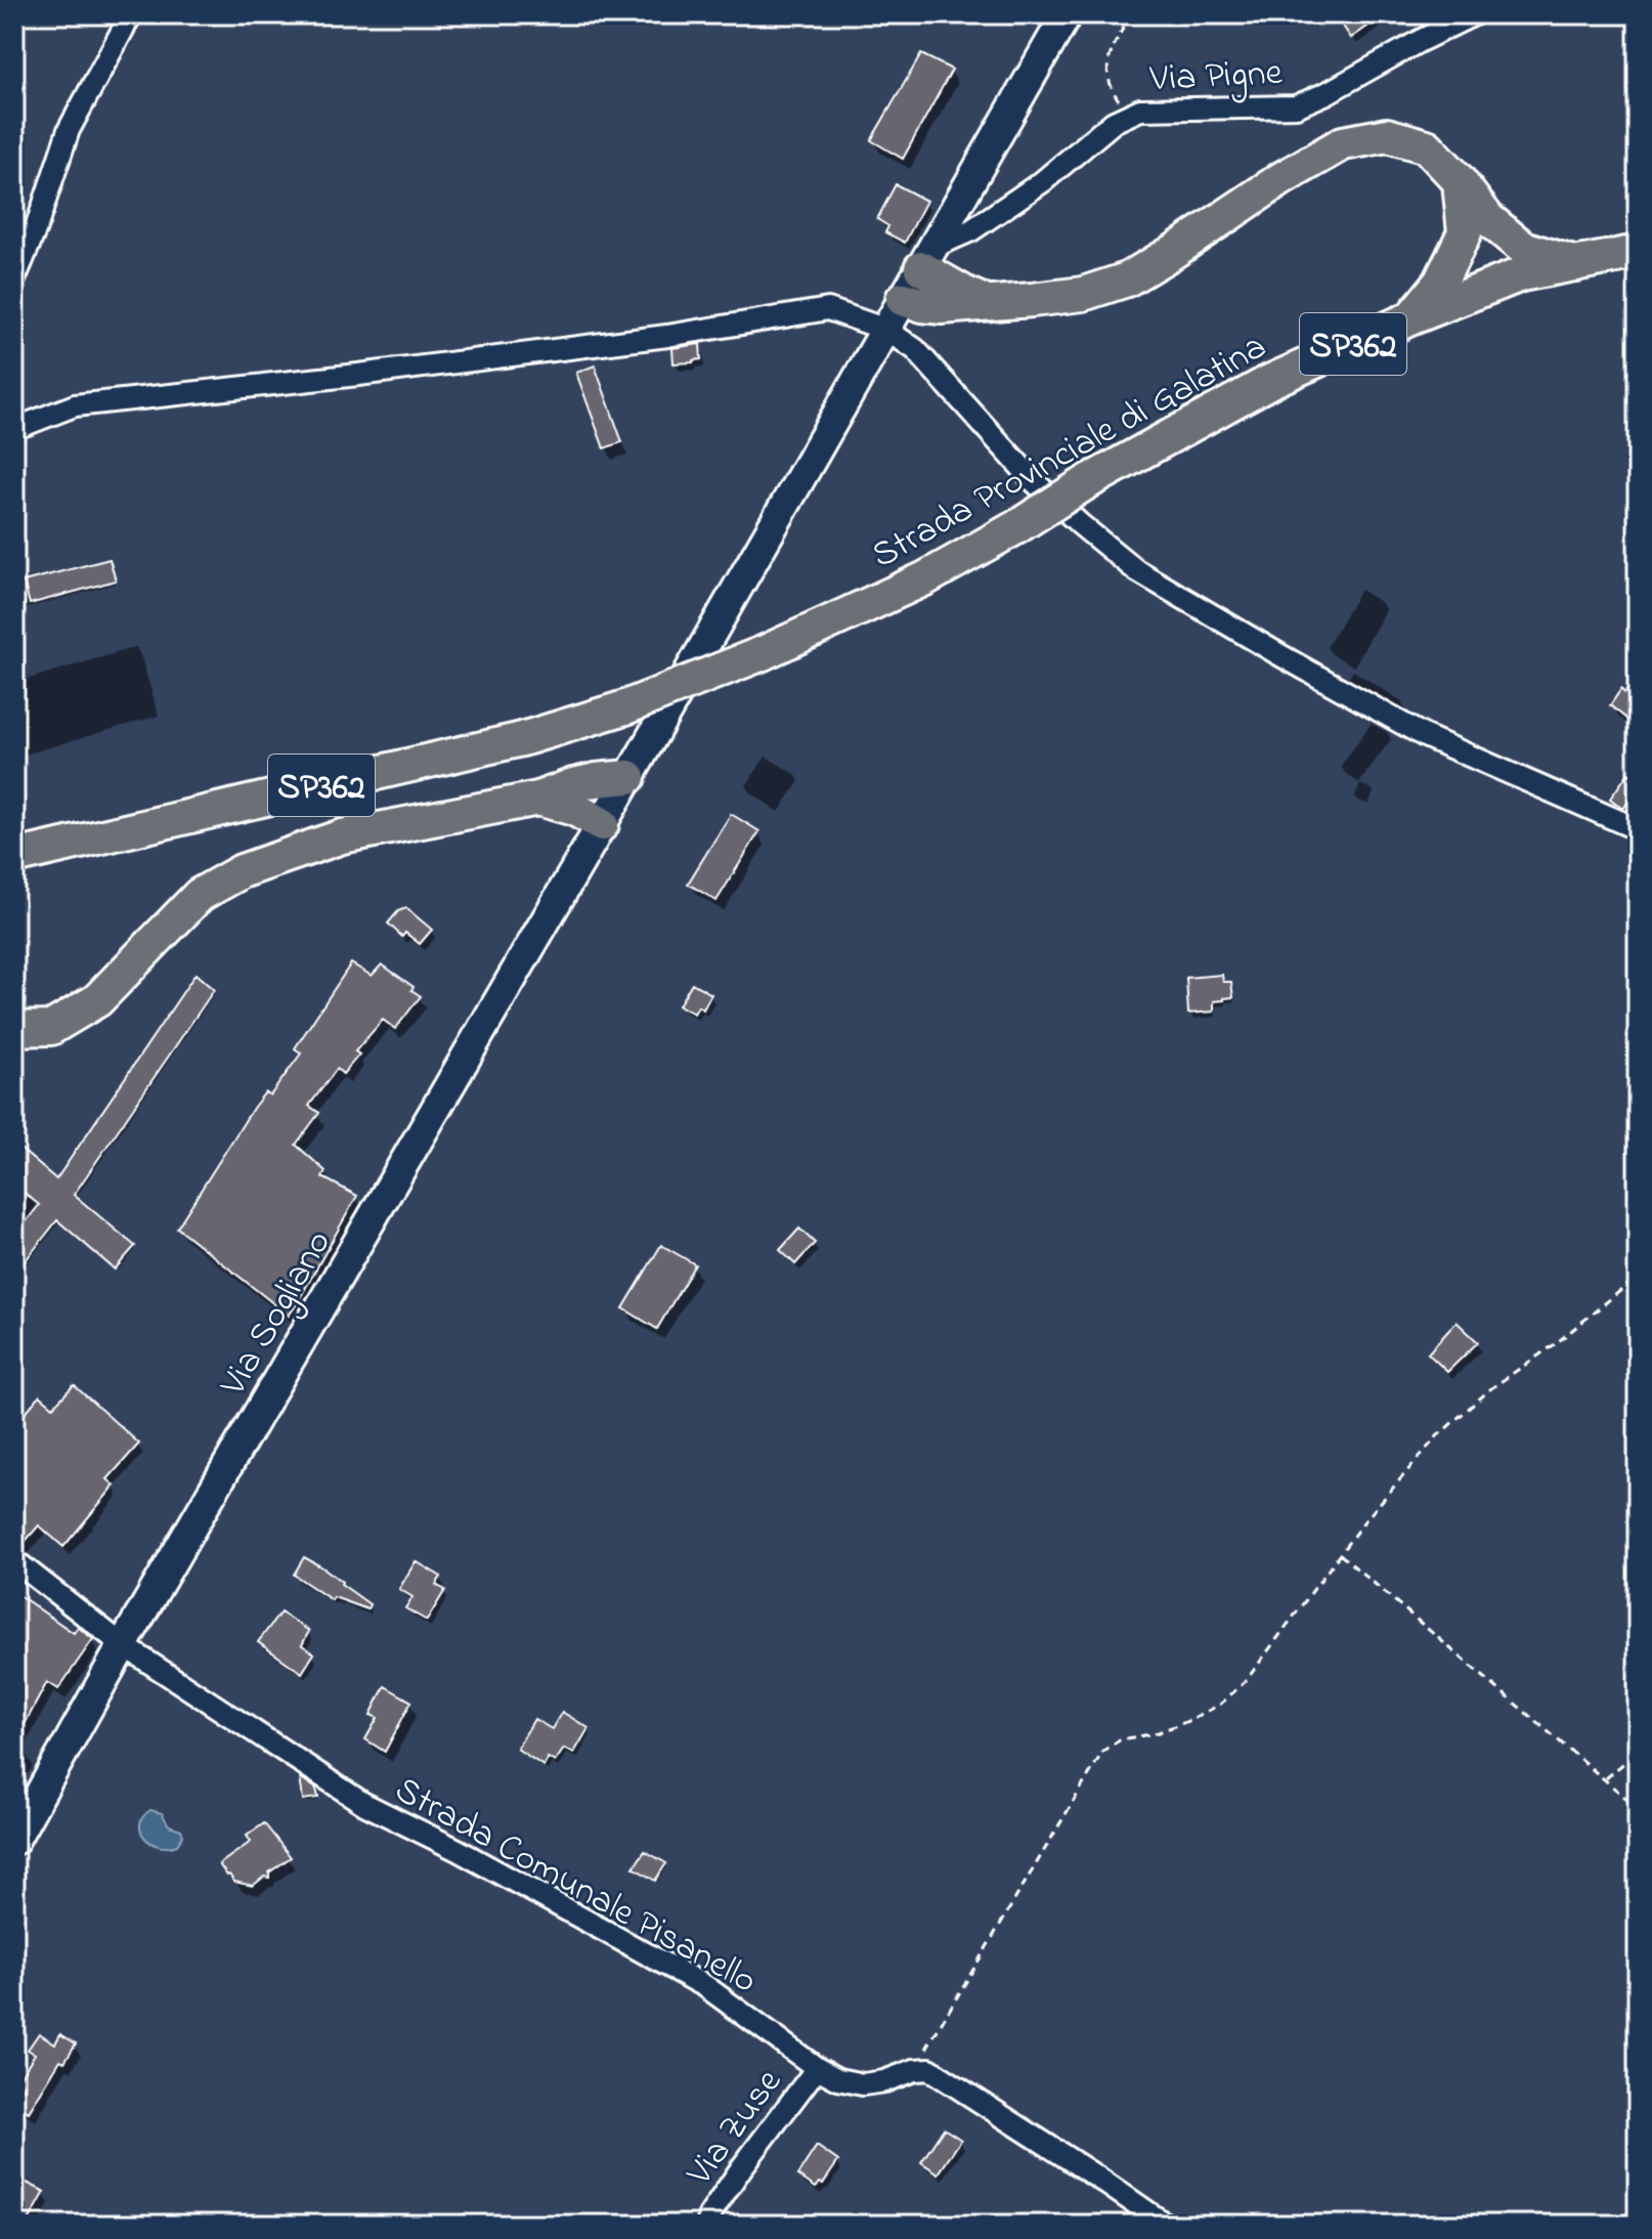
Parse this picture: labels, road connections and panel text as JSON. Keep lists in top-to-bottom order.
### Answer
{
  "streets": {
    "main road": ["SP362", "Strada Provinciale di Galatina", "Via Sogliano"],
    "street": ["Via Pigne", "Strada Comunale Pisanello", "Via Zuse"]
  },
  "crossings": [
    ["Via Sogliano", "Strada Comunale Pisanello"],
    ["Strada Comunale Pisanello", "Via Zuse"]
  ]
}
